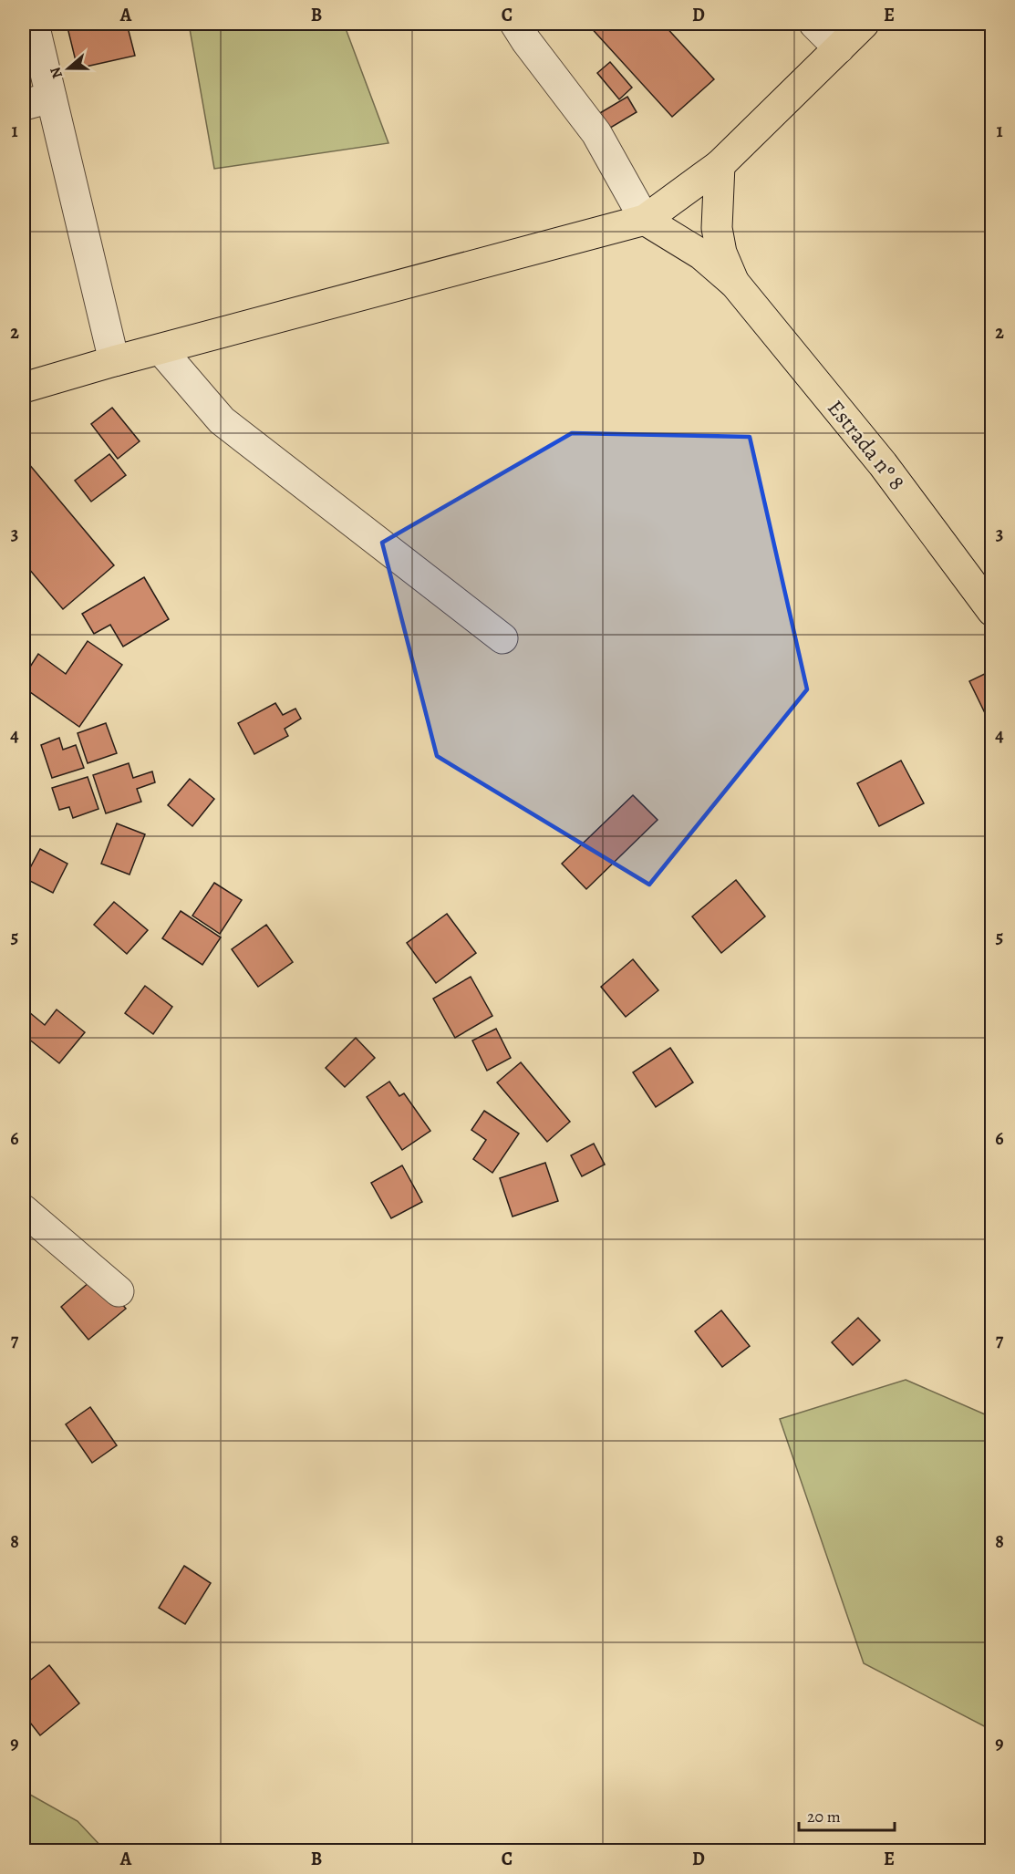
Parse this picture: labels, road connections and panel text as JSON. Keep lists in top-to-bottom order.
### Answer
{
  "streets": {
    "main road": ["Estrada nº 8"]
  },
  "scale_bar": "20 m",
  "north": "left",
  "grid": {
    "columns": [
      "A",
      "B",
      "C",
      "D",
      "E"
    ],
    "rows": [
      "1",
      "2",
      "3",
      "4",
      "5",
      "6",
      "7",
      "8",
      "9"
    ]
  }
}
